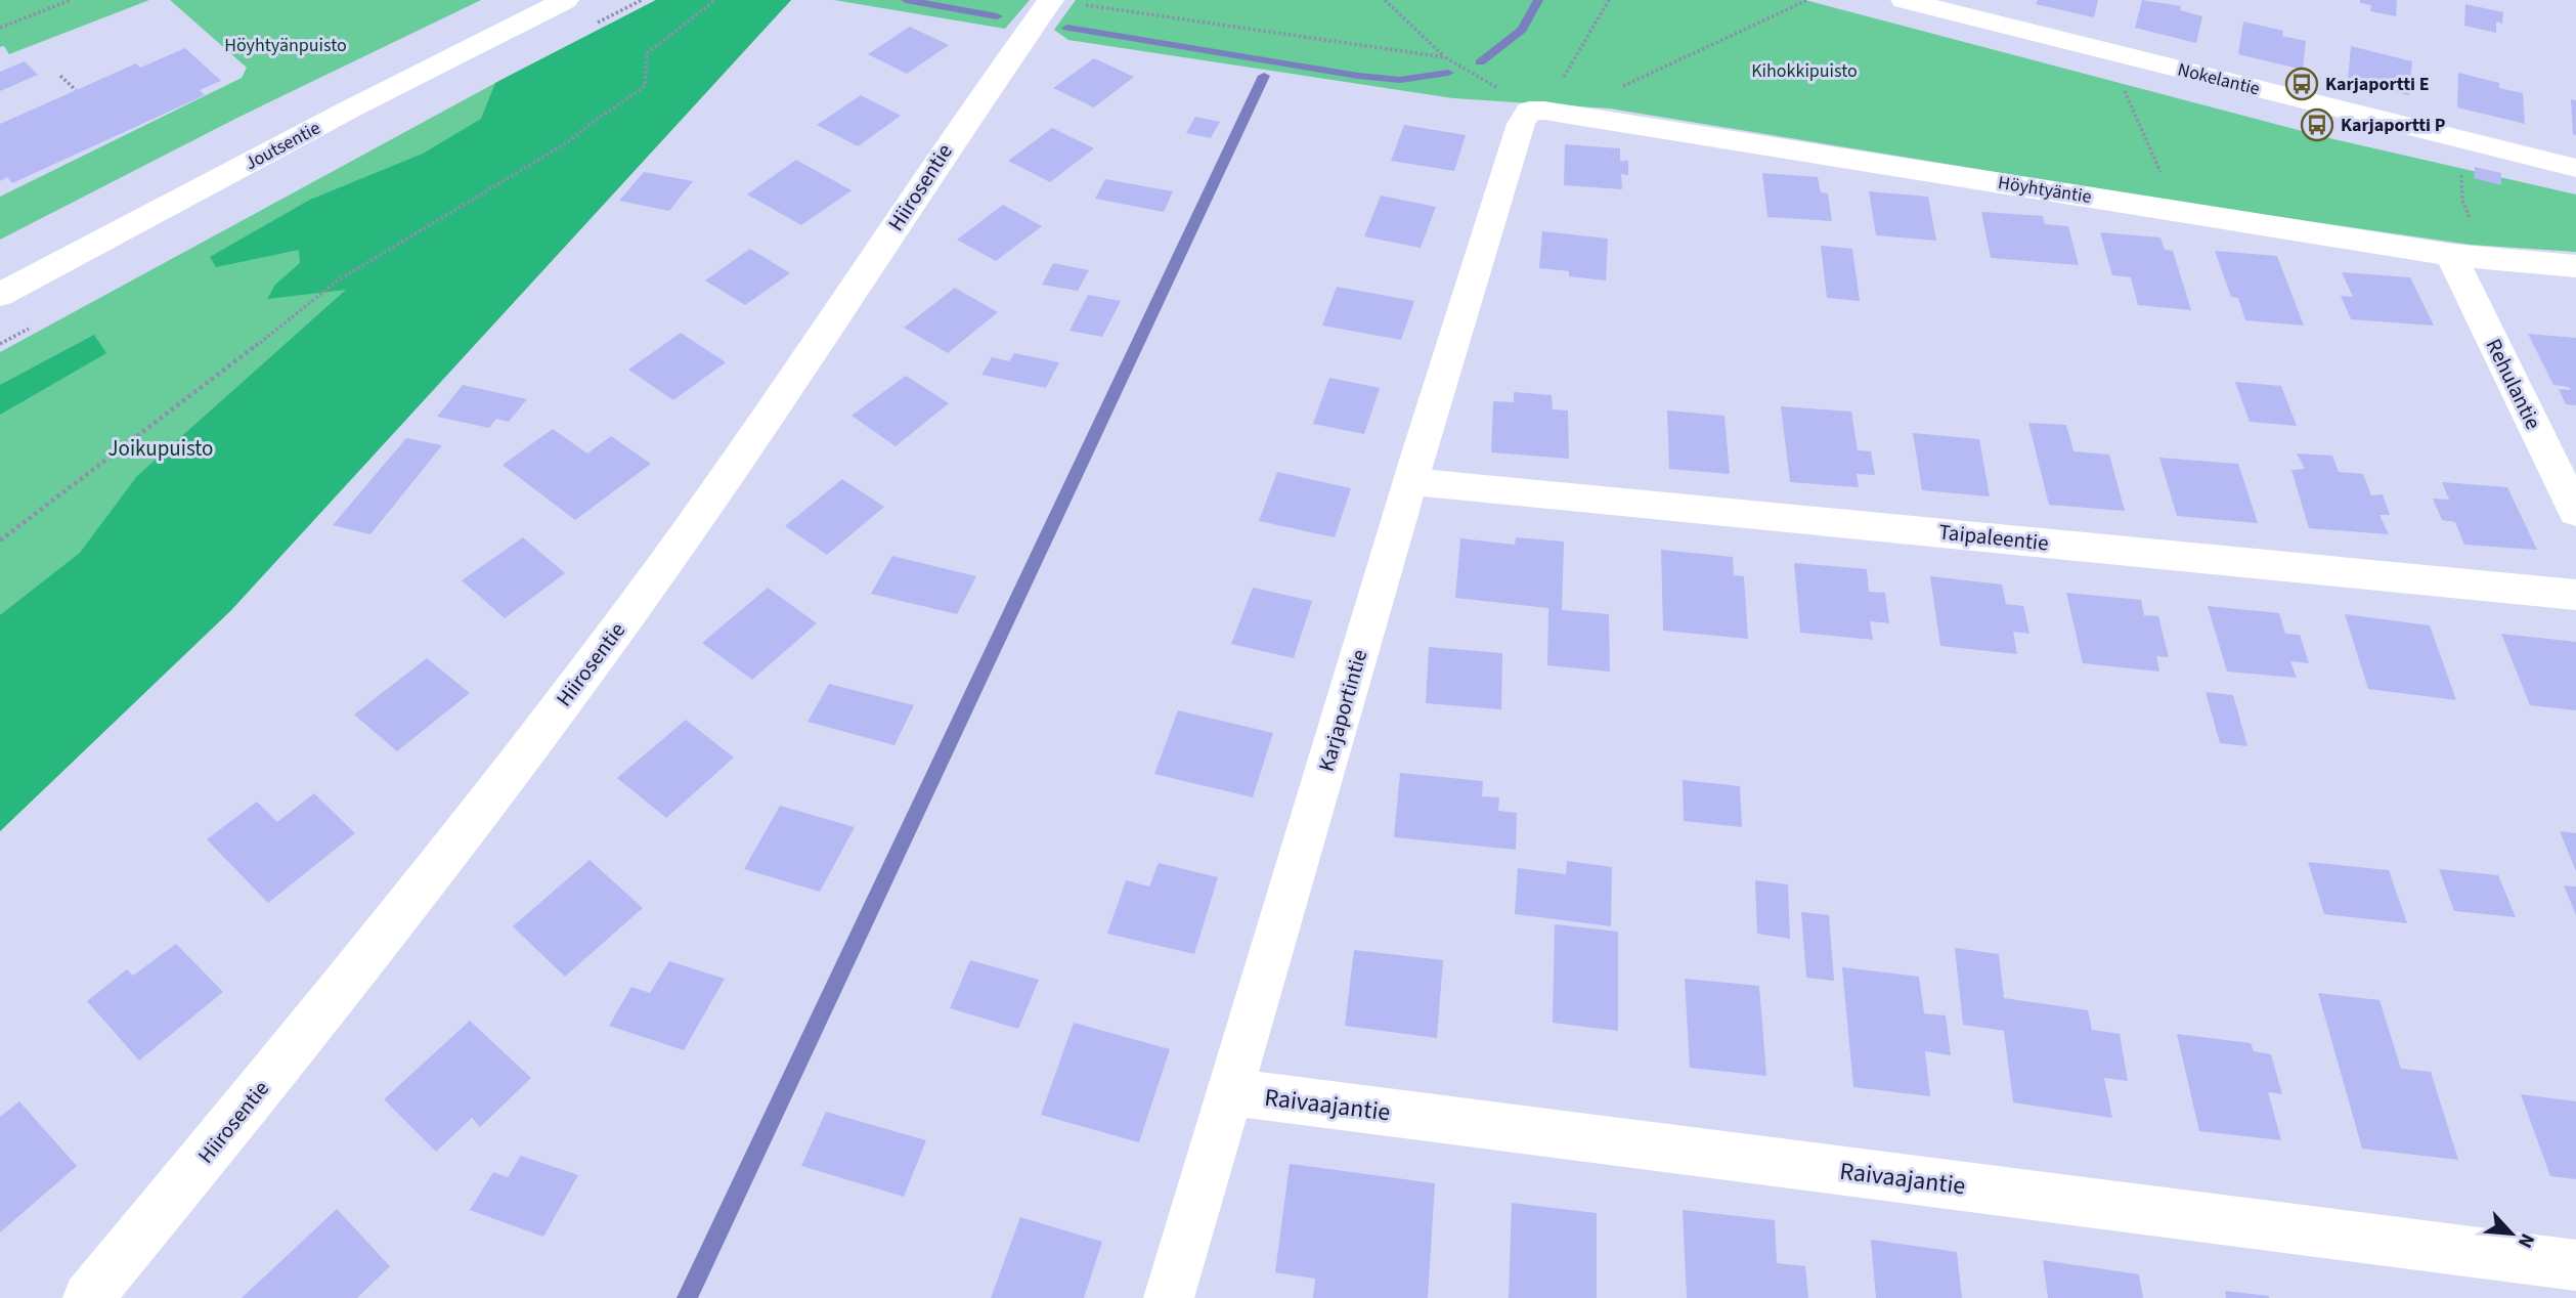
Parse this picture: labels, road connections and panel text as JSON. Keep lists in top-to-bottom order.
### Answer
{
  "streets": {
    "street": [
      "Nokelantie",
      "Joutsentie",
      "Hiirosentie",
      "Höyhtyäntie",
      "Rehulantie",
      "Taipaleentie",
      "Karjaportintie",
      "Raivaajantie"
    ]
  },
  "crossings": [
    ["Höyhtyäntie", "Rehulantie"],
    ["Höyhtyäntie", "Karjaportintie"],
    ["Taipaleentie", "Karjaportintie"],
    ["Karjaportintie", "Raivaajantie"]
  ],
  "parks": ["Höyhtyänpuisto", "Kihokkipuisto", "Joikupuisto"],
  "places": {
    "bus stop": ["Karjaportti E", "Karjaportti P"]
  },
  "north": "bottom right"
}
